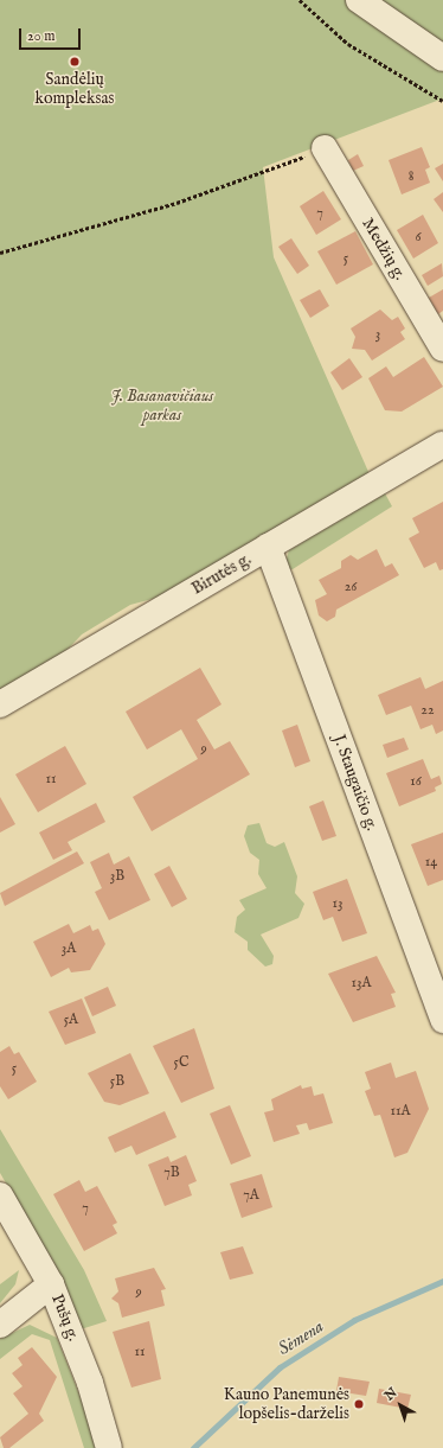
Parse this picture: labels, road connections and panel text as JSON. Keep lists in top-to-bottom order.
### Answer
{
  "streets": {
    "street": [
      "Medžių g.",
      "Birutės g.",
      "J. Staugaičio g.",
      "Pušų g."
    ]
  },
  "crossings": [
    ["Birutės g.", "J. Staugaičio g."]
  ],
  "water": ["Sėmena"],
  "parks": ["J. Basanavičiaus parkas"],
  "places": ["Sandėlių kompleksas", "Kauno Panemunės lopšelis-darželis"],
  "house_numbers": [
    "8",
    "7",
    "6",
    "5",
    "3",
    "26",
    "22",
    "9",
    "11",
    "16",
    "14",
    "3B",
    "13",
    "3A",
    "13A",
    "5A",
    "5C",
    "5",
    "5B",
    "11A",
    "7B",
    "7A",
    "7",
    "9",
    "11"
  ],
  "scale_bar": "20 m",
  "north": "top left"
}
